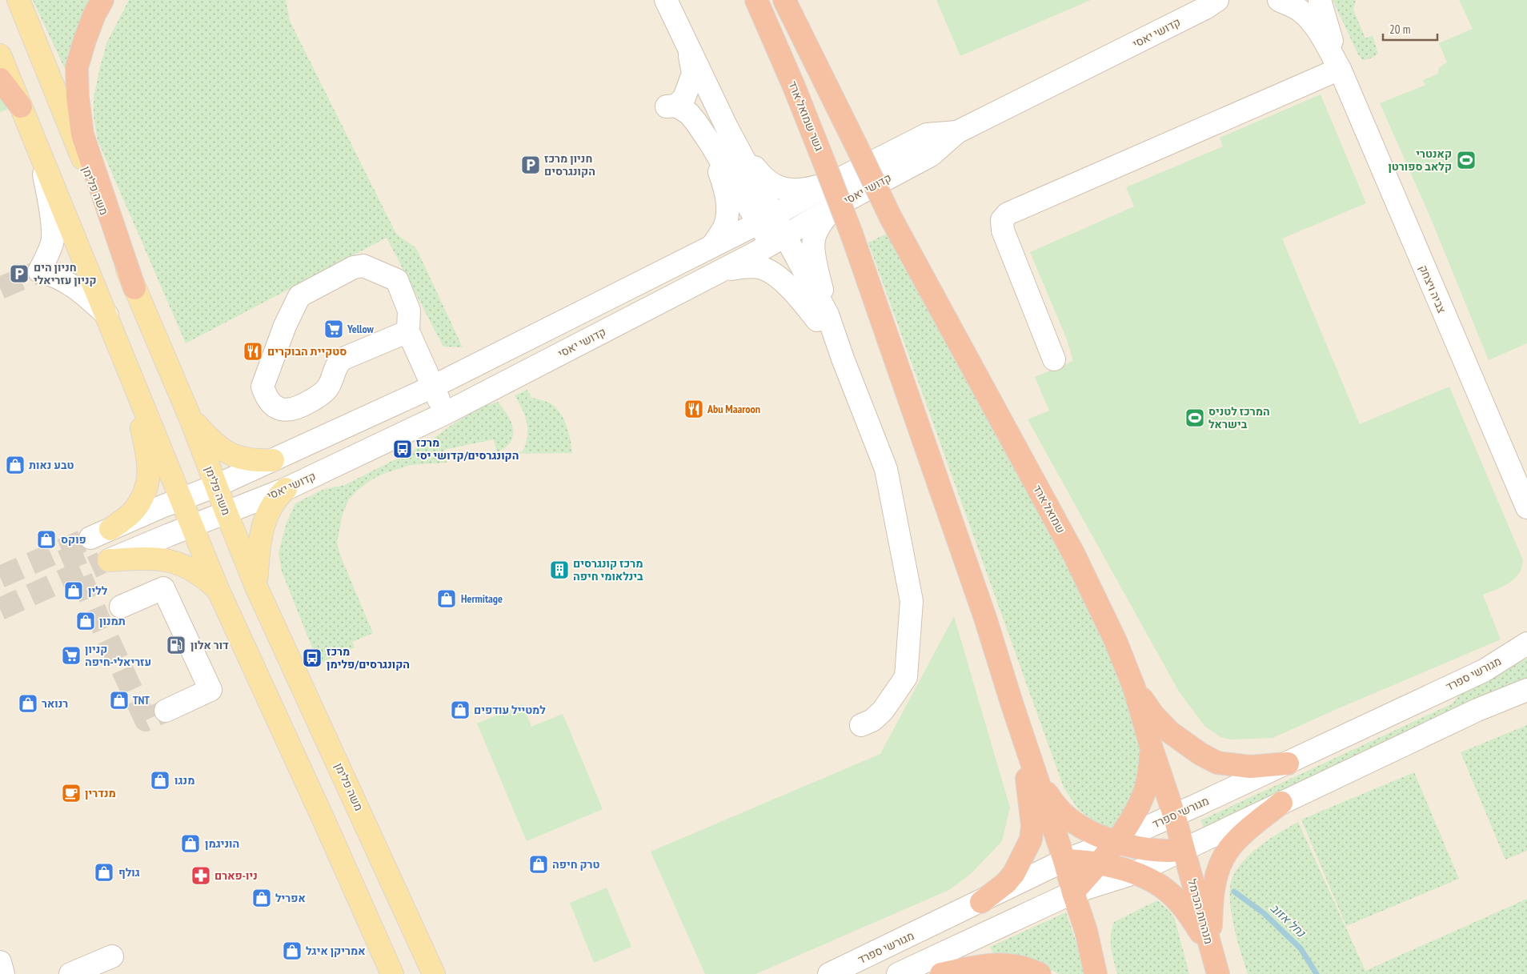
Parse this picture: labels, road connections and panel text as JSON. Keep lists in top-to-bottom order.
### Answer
{
  "streets": {
    "highway": ["גשר שמואל ארד", "שמואל ארד", "מנהרות הכרמל"],
    "main road": ["משה פלימן"],
    "street": ["קדושי יאסי", "צביה ויצחק", "מגורשי ספרד"]
  },
  "crossings": [
    ["קדושי יאסי", "משה פלימן"],
    ["שמואל ארד", "מגורשי ספרד"],
    ["שמואל ארד", "מנהרות הכרמל"],
    ["מגורשי ספרד", "מנהרות הכרמל"]
  ],
  "water": ["נחל אזוב"],
  "places": {
    "sports": ["קאנטרי קלאב ספורטן", "המרכז לטניס בישראל"],
    "parking": ["חניון מרכז הקונגרסים", "חניון הים קניון עזריאלי"],
    "supermarket": ["Yellow", "קניון עזריאלי-חיפה"],
    "restaurant": ["סטקיית הבוקרים", "Abu Maaroon"],
    "bus stop": ["מרכז הקונגרסים/קדושי יסי", "מרכז הקונגרסים/פלימן"],
    "shop": [
      "טבע נאות",
      "פוקס",
      "ללין",
      "Hermitage",
      "תמנון",
      "TNT",
      "רנואר",
      "למטייל עודפים",
      "מנגו",
      "הוניגמן",
      "טרק חיפה",
      "גולף",
      "אפריל",
      "אמריקן איגל"
    ],
    "building": ["מרכז קונגרסים בינלאומי חיפה"],
    "fuel station": ["דור אלון"],
    "cafe": ["מנדרין"],
    "pharmacy": ["ניו-פארם"]
  },
  "scale_bar": "20 m"
}
